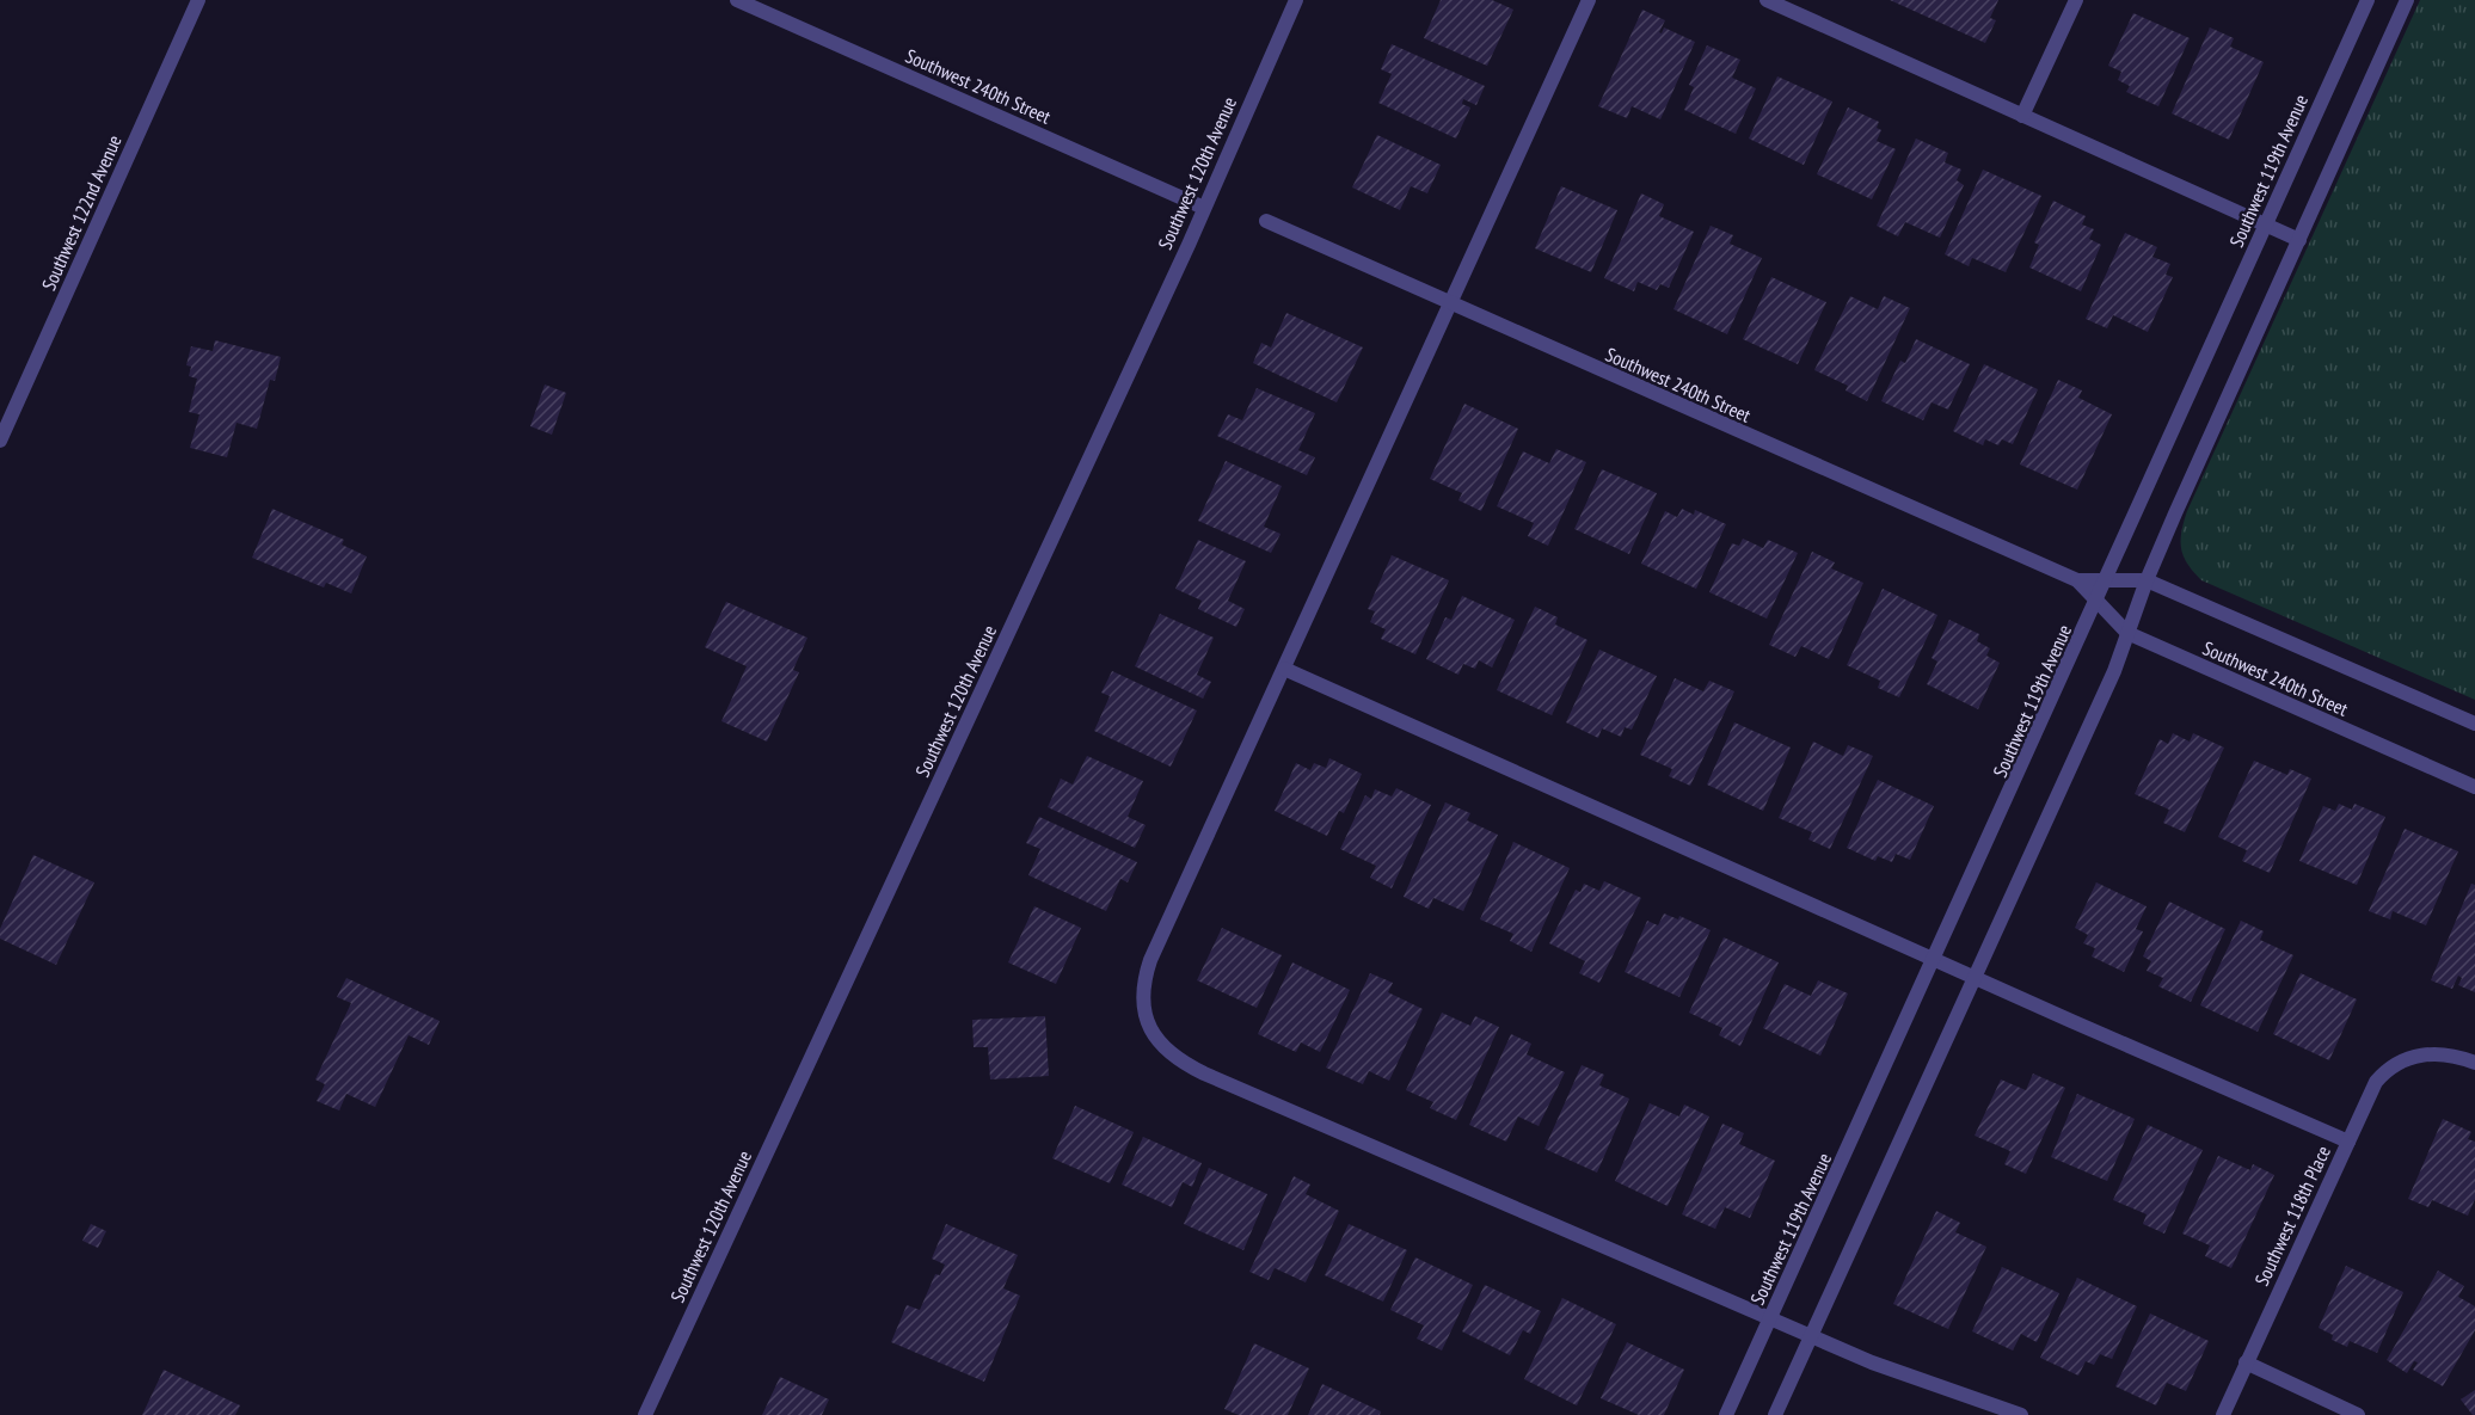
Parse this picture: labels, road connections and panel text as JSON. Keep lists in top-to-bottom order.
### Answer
{
  "streets": {
    "street": [
      "Southwest 240th Street",
      "Southwest 119th Avenue",
      "Southwest 120th Avenue",
      "Southwest 122nd Avenue",
      "Southwest 118th Place"
    ]
  },
  "crossings": [
    ["Southwest 240th Street", "Southwest 119th Avenue"],
    ["Southwest 240th Street", "Southwest 120th Avenue"]
  ]
}
